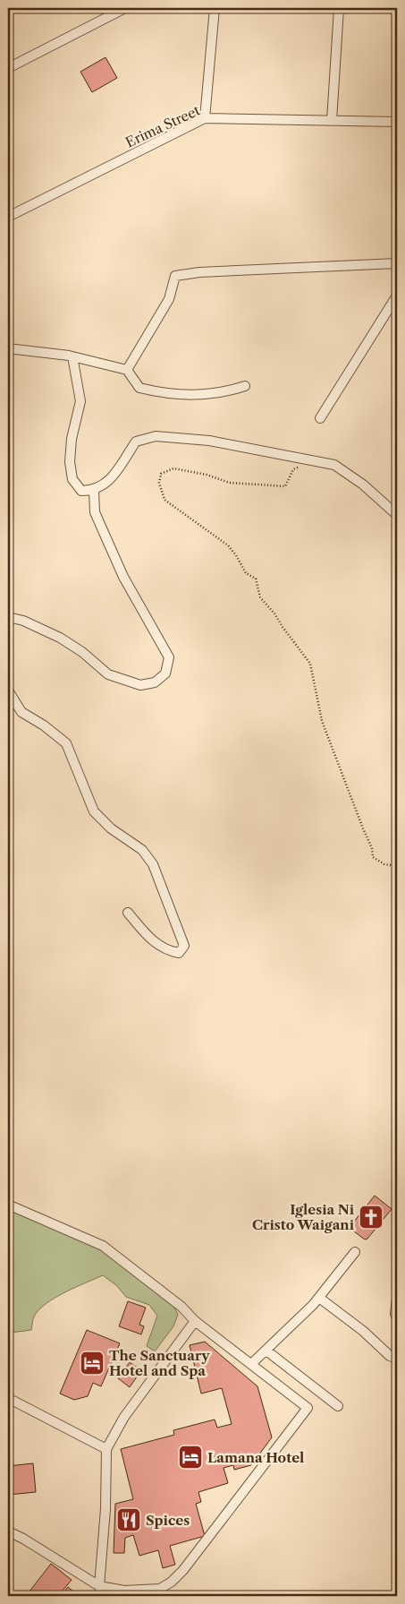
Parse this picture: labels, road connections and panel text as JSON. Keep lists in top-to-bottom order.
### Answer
{
  "streets": {
    "street": ["Erima Street"]
  },
  "places": {
    "church": ["Iglesia Ni Cristo Waigani"],
    "hotel": ["The Sanctuary Hotel and Spa", "Lamana Hotel"],
    "restaurant": ["Spices"]
  }
}
